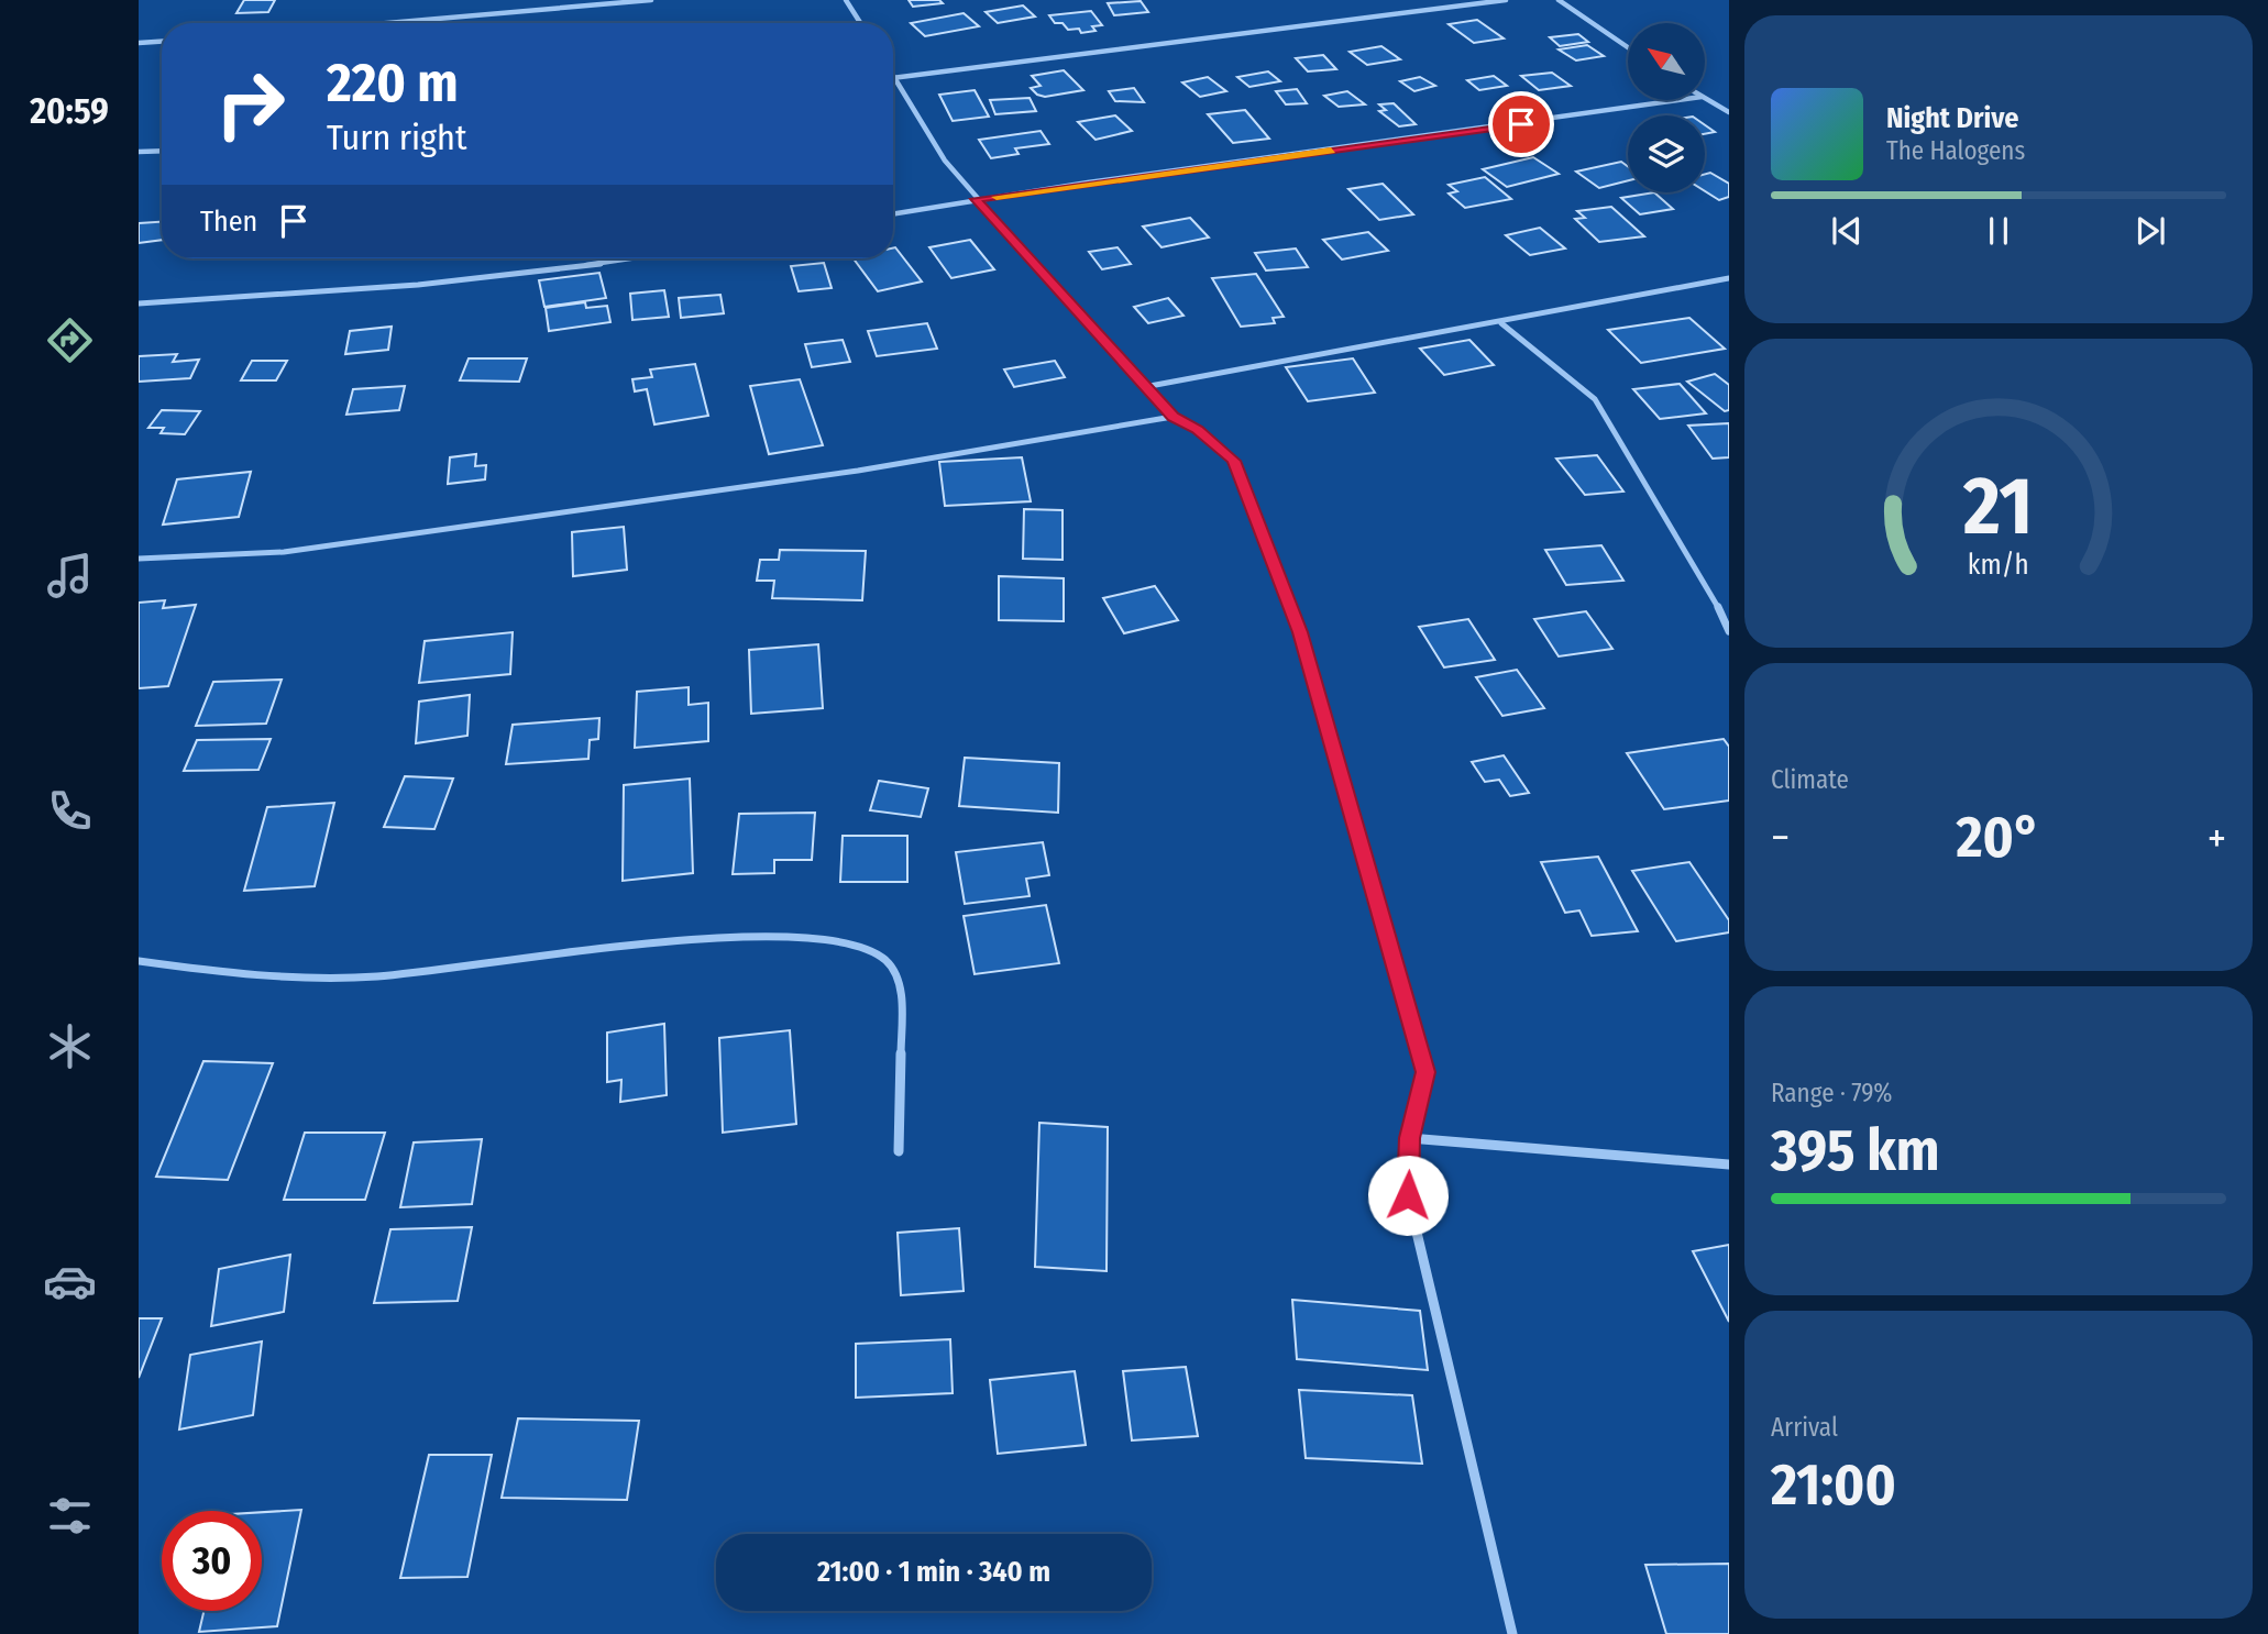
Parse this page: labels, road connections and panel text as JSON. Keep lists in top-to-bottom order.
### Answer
{
  "north": "top left",
  "page": {
    "tabs": "20:59",
    "turn": ["220 m", "Turn right"],
    "song": ["Night Drive", "The Halogens"],
    "then": "Then",
    "tile": [
      "Climate",
      ["Range · 79%", "395 km"],
      ["Arrival", "21:00"]
    ],
    "heat": ["−", "20°", "+"],
    "limit": "30",
    "trip": "21:00 · 1 min · 340 m",
    "gauge": ["21", "km/h"]
  }
}
